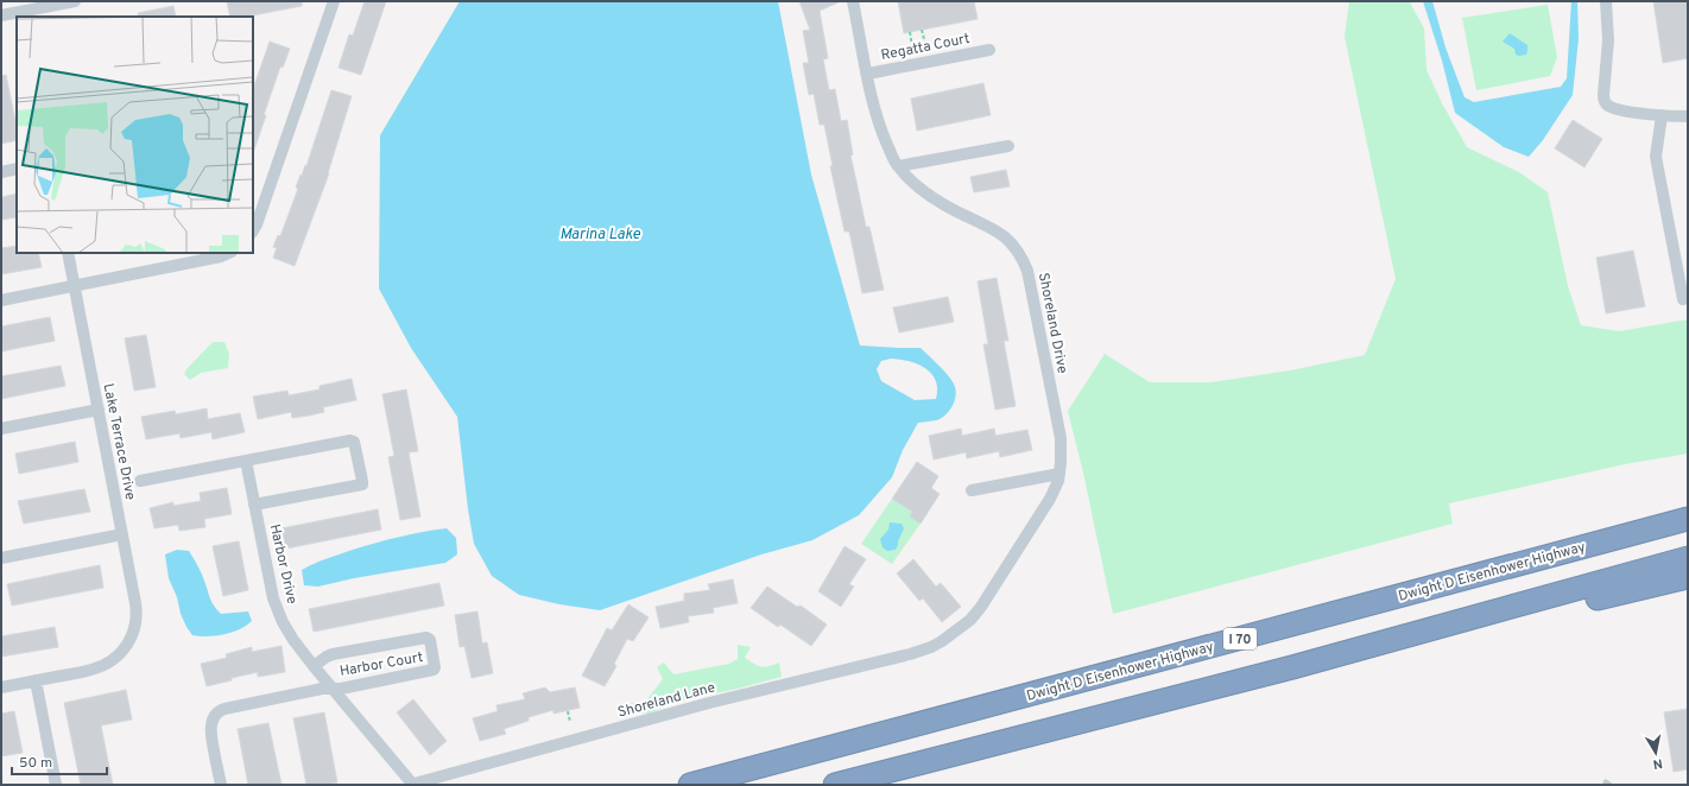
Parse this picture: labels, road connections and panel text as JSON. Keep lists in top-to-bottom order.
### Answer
{
  "streets": {
    "highway": ["Dwight D Eisenhower Highway", "I 70"],
    "street": [
      "Regatta Court",
      "Shoreland Drive",
      "Lake Terrace Drive",
      "Harbor Drive",
      "Harbor Court",
      "Shoreland Lane"
    ]
  },
  "crossings": [
    ["Regatta Court", "Shoreland Drive"],
    ["Shoreland Drive", "Shoreland Lane"],
    ["Harbor Drive", "Harbor Court"],
    ["Harbor Drive", "Shoreland Lane"]
  ],
  "water": ["Marina Lake"],
  "scale_bar": "50 m",
  "north": "bottom"
}
